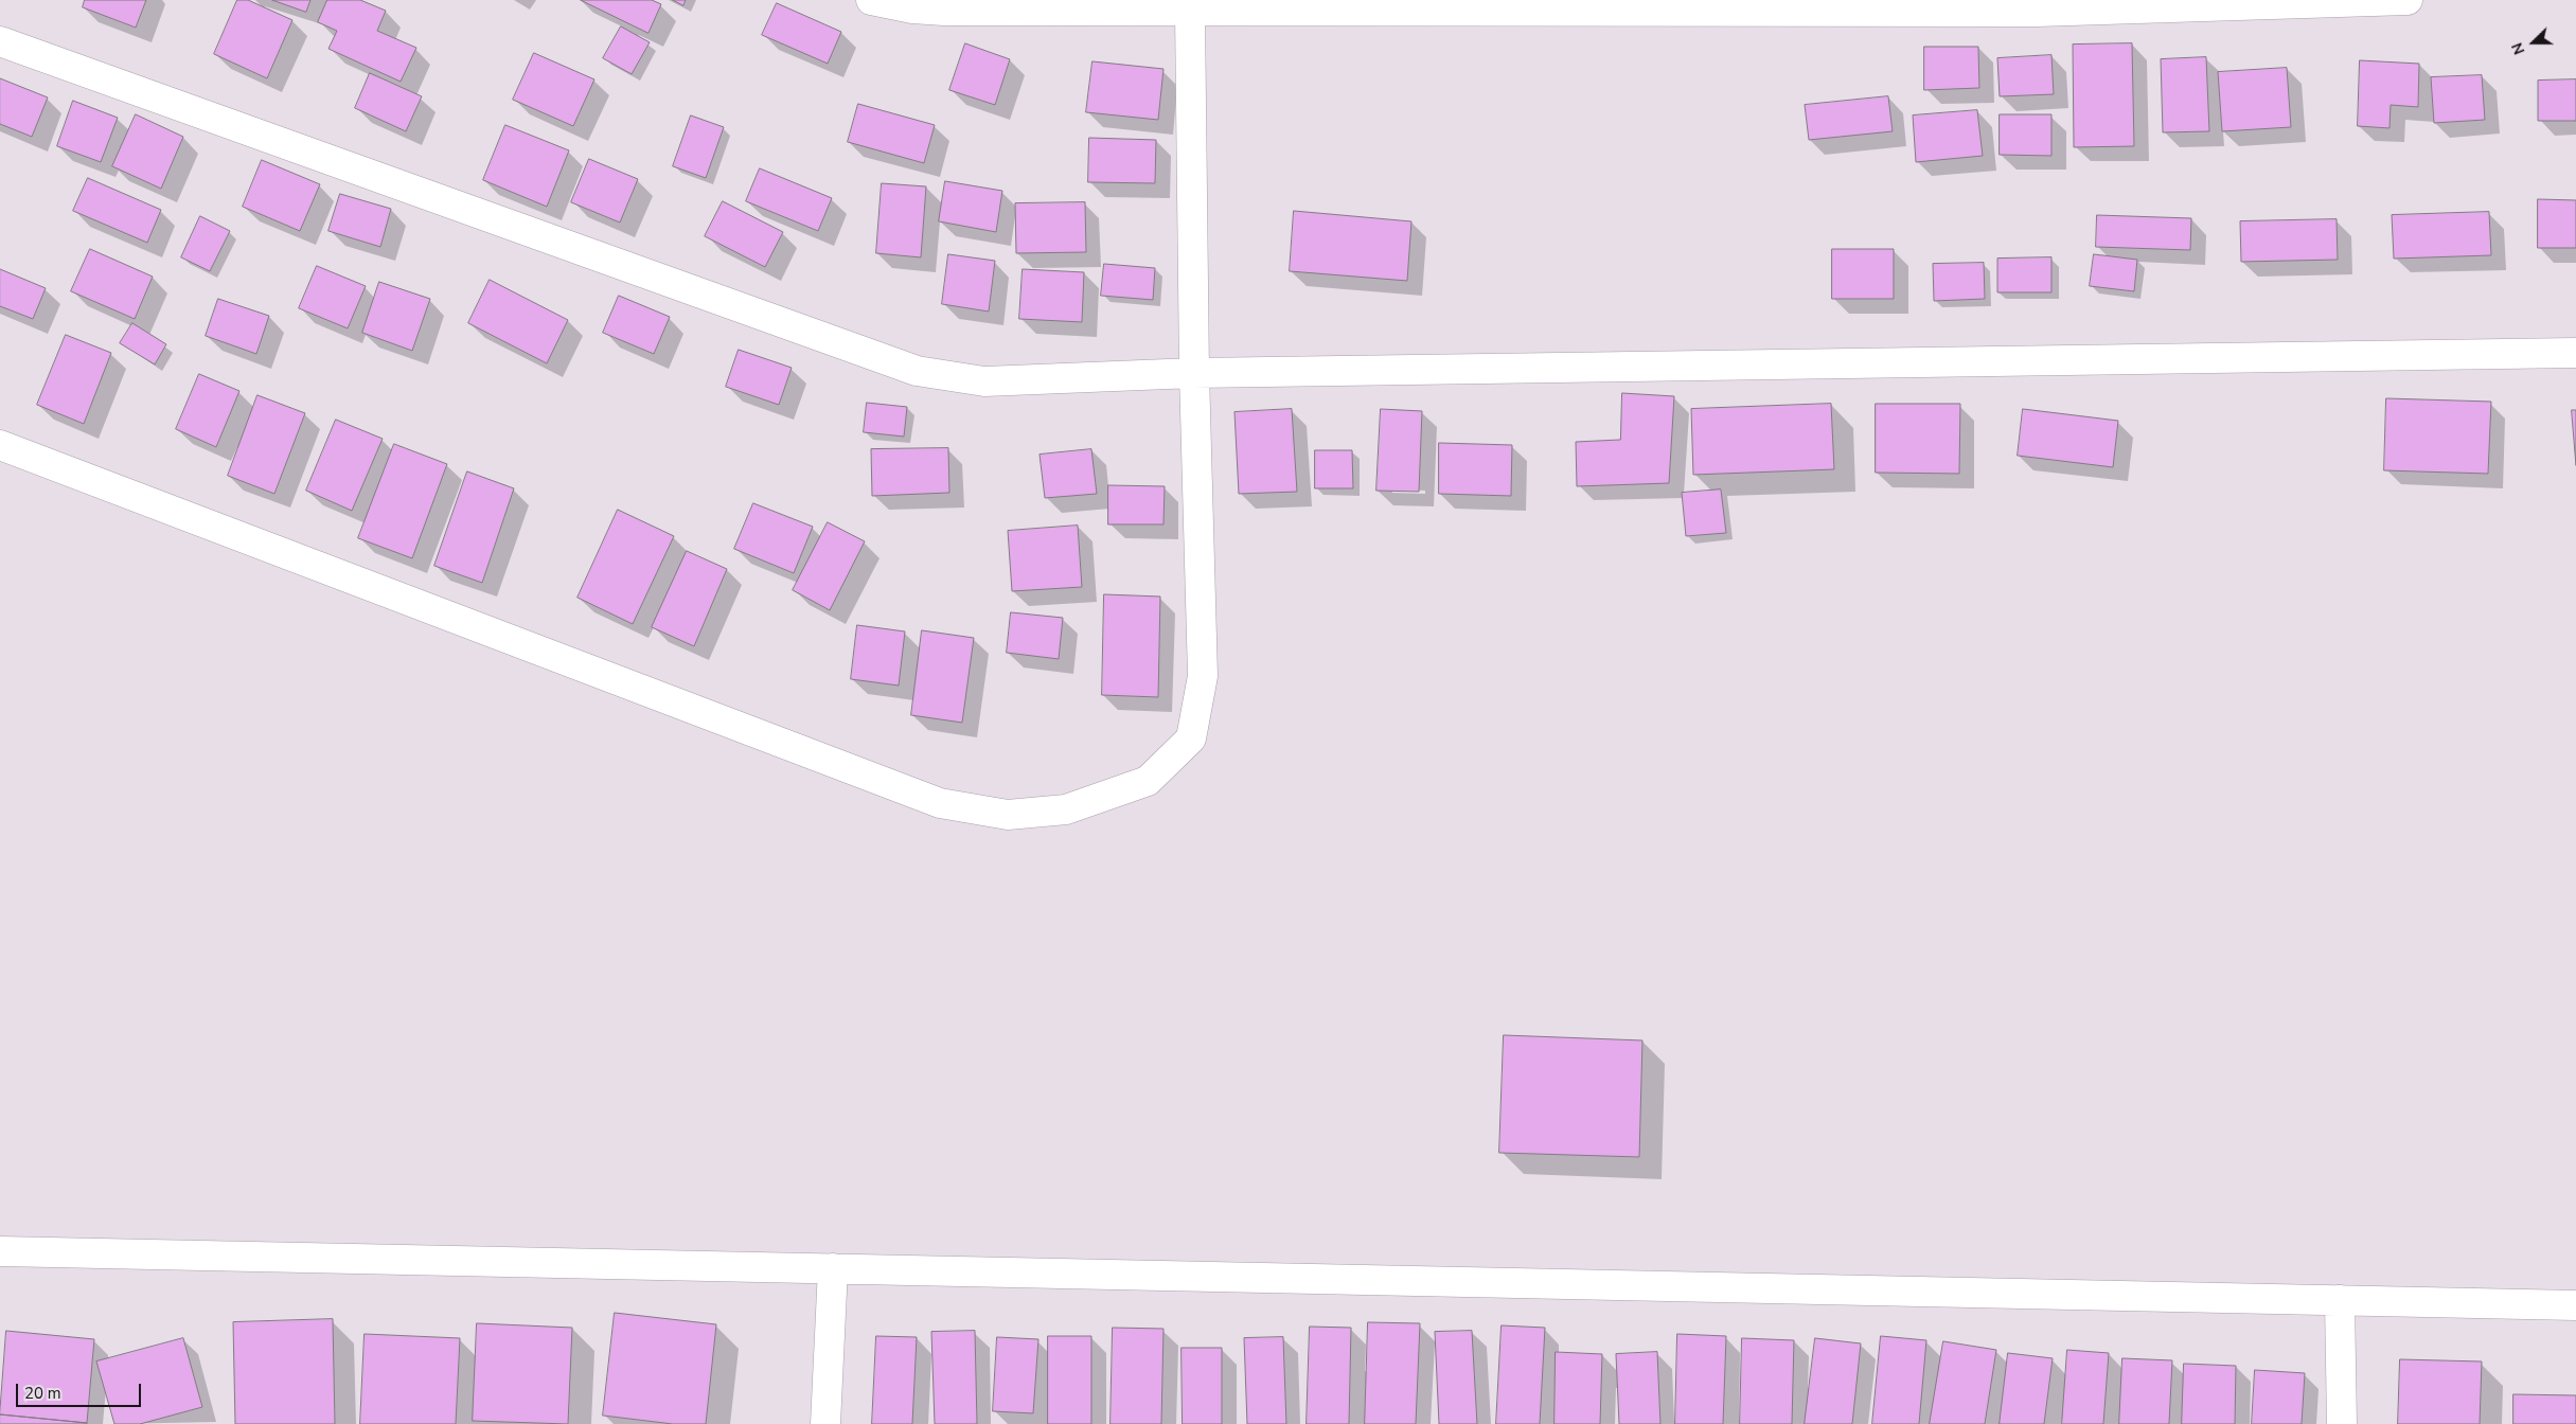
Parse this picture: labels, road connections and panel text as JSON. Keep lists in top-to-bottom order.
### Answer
{
  "scale_bar": "20 m",
  "north": "left"
}
